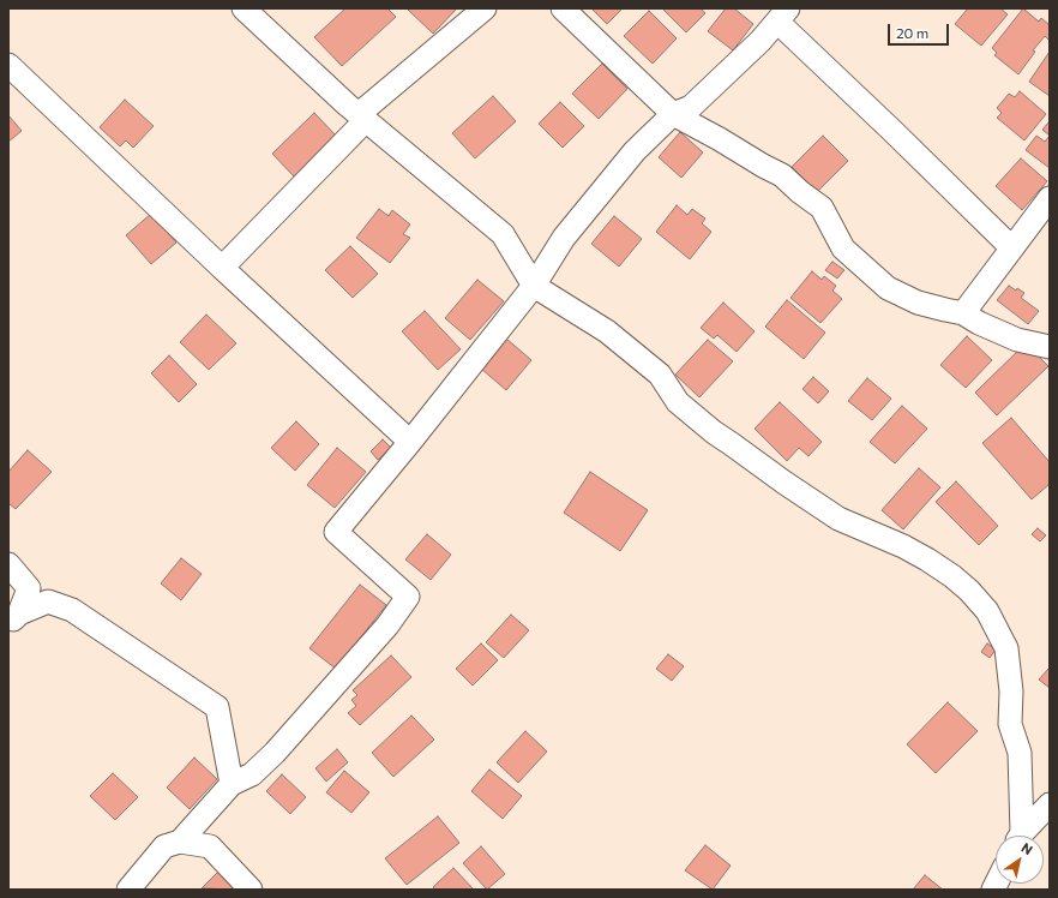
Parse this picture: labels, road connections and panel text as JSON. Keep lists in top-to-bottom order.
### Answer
{
  "scale_bar": "20 m",
  "north": "top right"
}
